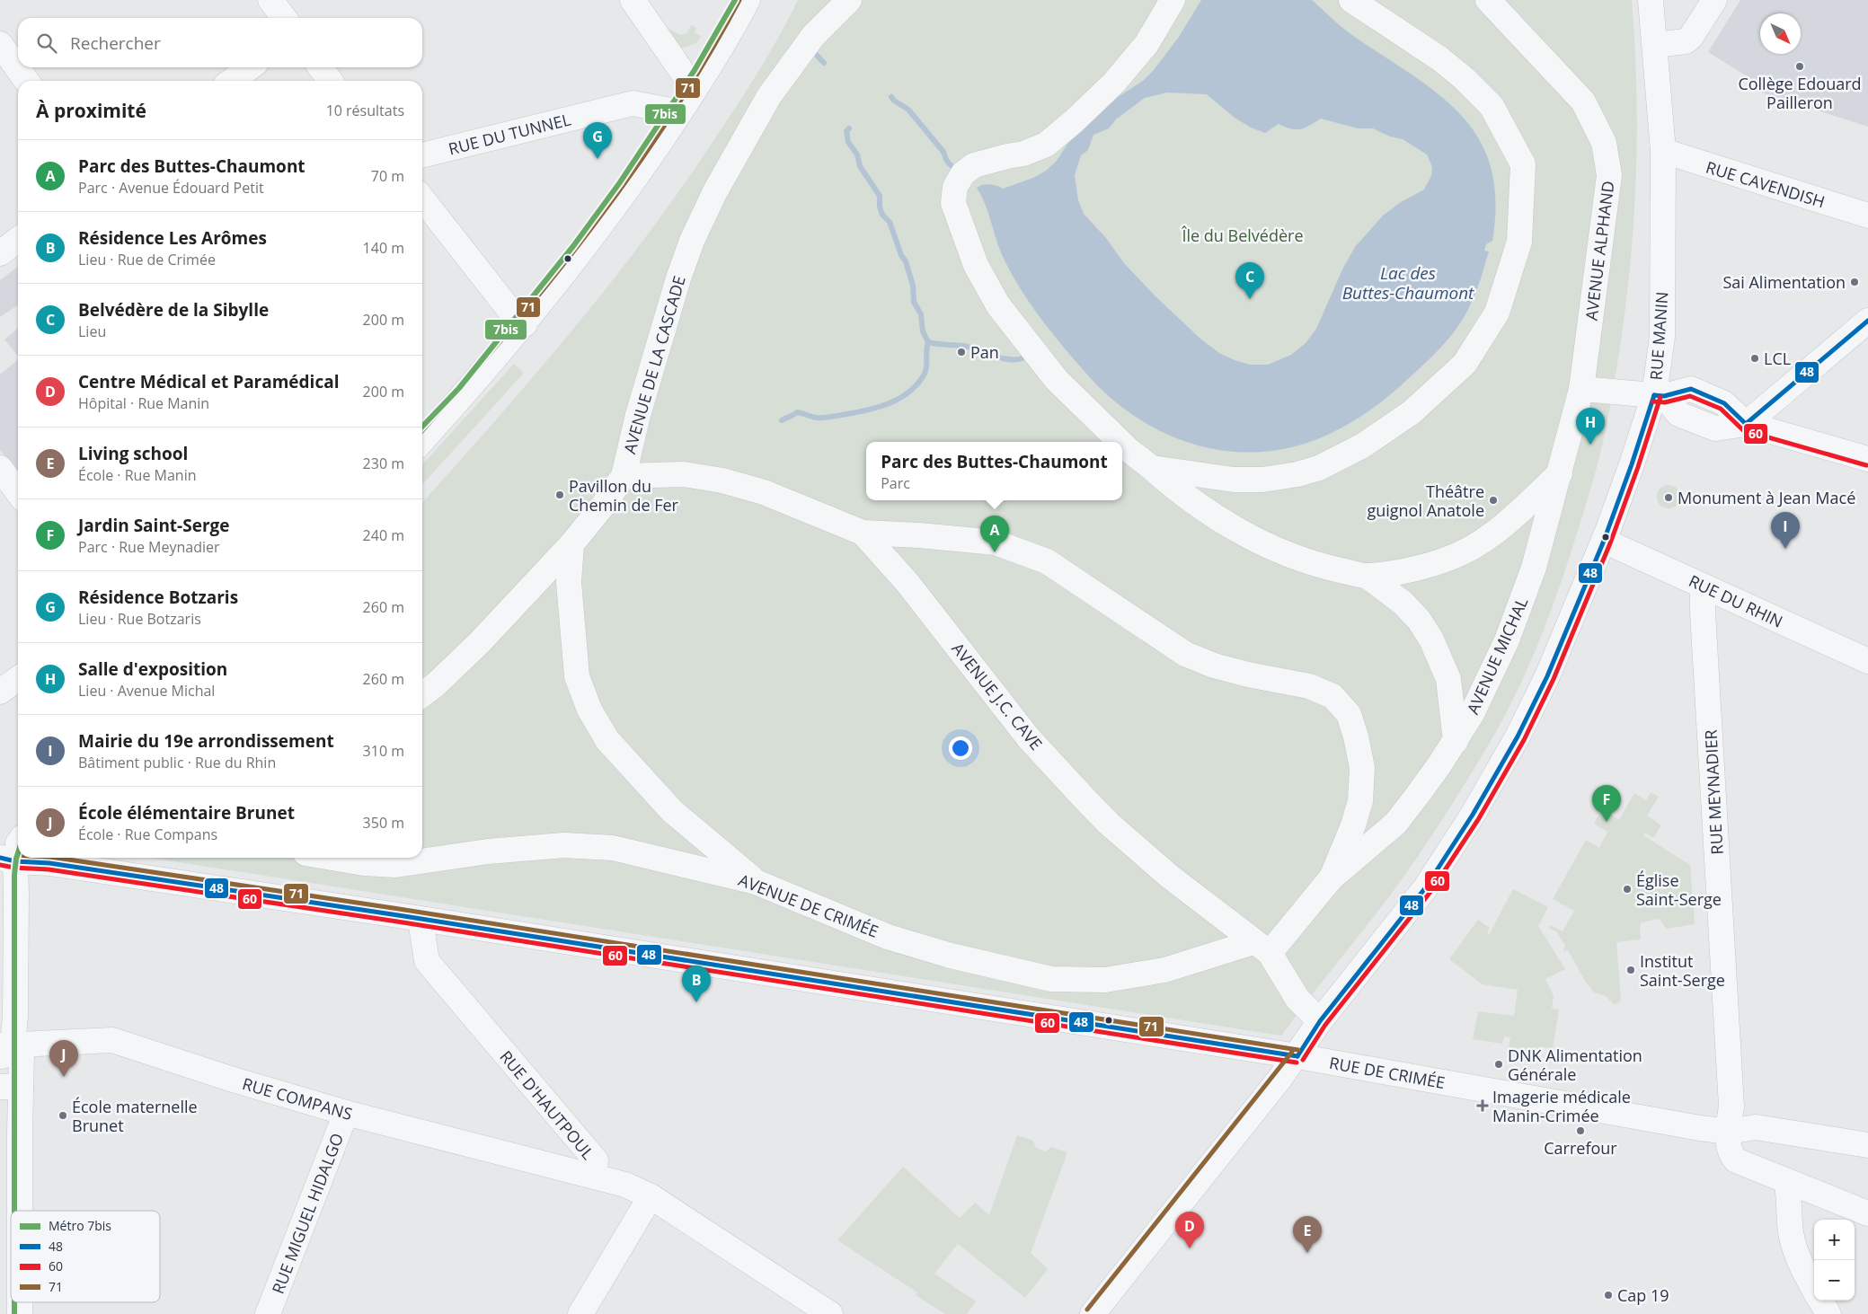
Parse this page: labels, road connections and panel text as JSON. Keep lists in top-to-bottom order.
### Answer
{
  "streets": {
    "street": [
      "RUE DU TUNNEL",
      "RUE CAVENDISH",
      "AVENUE ALPHAND",
      "RUE MANIN",
      "AVENUE DE LA CASCADE",
      "RUE DU RHIN",
      "AVENUE MICHAL",
      "AVENUE J.C. CAVE",
      "RUE MEYNADIER",
      "AVENUE DE CRIMÉE",
      "RUE DE CRIMÉE",
      "RUE COMPANS",
      "RUE D'HAUTPOUL",
      "RUE MIGUEL HIDALGO"
    ]
  },
  "crossings": [
    ["RUE CAVENDISH", "RUE MANIN"],
    ["AVENUE ALPHAND", "AVENUE MICHAL"],
    ["RUE MANIN", "RUE DU RHIN"],
    ["RUE MANIN", "AVENUE J.C. CAVE"],
    ["RUE MANIN", "RUE DE CRIMÉE"],
    ["AVENUE DE LA CASCADE", "AVENUE J.C. CAVE"],
    ["RUE DU RHIN", "RUE MEYNADIER"],
    ["AVENUE J.C. CAVE", "AVENUE DE CRIMÉE"],
    ["RUE MEYNADIER", "RUE DE CRIMÉE"],
    ["RUE DE CRIMÉE", "RUE D'HAUTPOUL"],
    ["RUE COMPANS", "RUE D'HAUTPOUL"],
    ["RUE COMPANS", "RUE MIGUEL HIDALGO"]
  ],
  "water": ["Lac des Buttes-Chaumont"],
  "parks": ["Île du Belvédère"],
  "places": {
    "other": [
      "Collège Edouard Pailleron",
      "Sai Alimentation",
      "Pan",
      "LCL",
      "Pavillon du Chemin de Fer",
      "Monument à Jean Macé",
      "Théâtre guignol Anatole",
      "Église Saint-Serge",
      "Institut Saint-Serge",
      "DNK Alimentation Générale",
      "École maternelle Brunet",
      "Carrefour",
      "Cap 19"
    ],
    "health": ["Imagerie médicale Manin-Crimée"]
  },
  "lines": [
    "metro line 7bis",
    "transit line 71",
    "transit line 48",
    "transit line 60"
  ],
  "legend": [
    "Métro 7bis",
    "48",
    "60",
    "71"
  ],
  "north": "bottom right",
  "page": {
    "search": "Rechercher",
    "heading": ["À proximité", "10 résultats"],
    "pins": [
      "G",
      "C",
      "H",
      "I",
      "A",
      "F",
      "B",
      "J",
      "D",
      "E"
    ],
    "list": [
      {
        "mark": "A",
        "name": "Parc des Buttes-Chaumont",
        "note": "Parc · Avenue Édouard Petit",
        "value": "70 m"
      },
      {
        "mark": "B",
        "name": "Résidence Les Arômes",
        "note": "Lieu · Rue de Crimée",
        "value": "140 m"
      },
      {
        "mark": "C",
        "name": "Belvédère de la Sibylle",
        "note": "Lieu",
        "value": "200 m"
      },
      {
        "mark": "D",
        "name": "Centre Médical et Paramédical",
        "note": "Hôpital · Rue Manin",
        "value": "200 m"
      },
      {
        "mark": "E",
        "name": "Living school",
        "note": "École · Rue Manin",
        "value": "230 m"
      },
      {
        "mark": "F",
        "name": "Jardin Saint-Serge",
        "note": "Parc · Rue Meynadier",
        "value": "240 m"
      },
      {
        "mark": "G",
        "name": "Résidence Botzaris",
        "note": "Lieu · Rue Botzaris",
        "value": "260 m"
      },
      {
        "mark": "H",
        "name": "Salle d'exposition",
        "note": "Lieu · Avenue Michal",
        "value": "260 m"
      },
      {
        "mark": "I",
        "name": "Mairie du 19e arrondissement",
        "note": "Bâtiment public · Rue du Rhin",
        "value": "310 m"
      },
      {
        "mark": "J",
        "name": "École élémentaire Brunet",
        "note": "École · Rue Compans",
        "value": "350 m"
      }
    ],
    "popup": ["Parc des Buttes-Chaumont", "Parc"],
    "map_buttons": ["+", "−"]
  }
}
